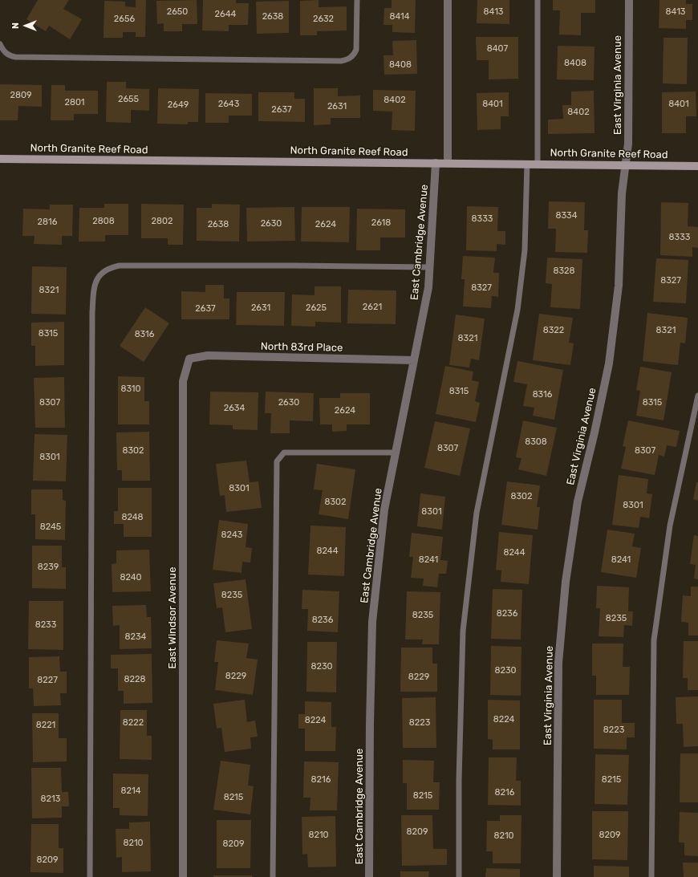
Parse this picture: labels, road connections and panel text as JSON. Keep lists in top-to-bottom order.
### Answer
{
  "streets": {
    "street": [
      "East Virginia Avenue",
      "North Granite Reef Road",
      "East Cambridge Avenue",
      "North 83rd Place",
      "East Windsor Avenue"
    ]
  },
  "crossings": [
    ["East Virginia Avenue", "North Granite Reef Road"],
    ["North Granite Reef Road", "East Cambridge Avenue"],
    ["East Cambridge Avenue", "North 83rd Place"],
    ["North 83rd Place", "East Windsor Avenue"]
  ],
  "house_numbers": [
    "2650",
    "8413",
    "8413",
    "2644",
    "2638",
    "8414",
    "2656",
    "2632",
    "8407",
    "8408",
    "8408",
    "2809",
    "2655",
    "8402",
    "2801",
    "2643",
    "8401",
    "8401",
    "2649",
    "2631",
    "2637",
    "8402",
    "8334",
    "8333",
    "2808",
    "2802",
    "2816",
    "2618",
    "2630",
    "2638",
    "2624",
    "8333",
    "8328",
    "8327",
    "8327",
    "8321",
    "2621",
    "2631",
    "2625",
    "2637",
    "8322",
    "8321",
    "8315",
    "8316",
    "8321",
    "8310",
    "8315",
    "8316",
    "8307",
    "2630",
    "8315",
    "2634",
    "2624",
    "8308",
    "8307",
    "8302",
    "8307",
    "8301",
    "8301",
    "8302",
    "8302",
    "8301",
    "8301",
    "8248",
    "8245",
    "8243",
    "8244",
    "8244",
    "8241",
    "8241",
    "8239",
    "8240",
    "8235",
    "8236",
    "8235",
    "8235",
    "8236",
    "8233",
    "8234",
    "8230",
    "8230",
    "8229",
    "8229",
    "8228",
    "8227",
    "8224",
    "8224",
    "8222",
    "8223",
    "8221",
    "8223",
    "8216",
    "8215",
    "8214",
    "8216",
    "8215",
    "8215",
    "8213",
    "8209",
    "8210",
    "8209",
    "8210",
    "8210",
    "8209",
    "8209"
  ],
  "north": "left"
}
